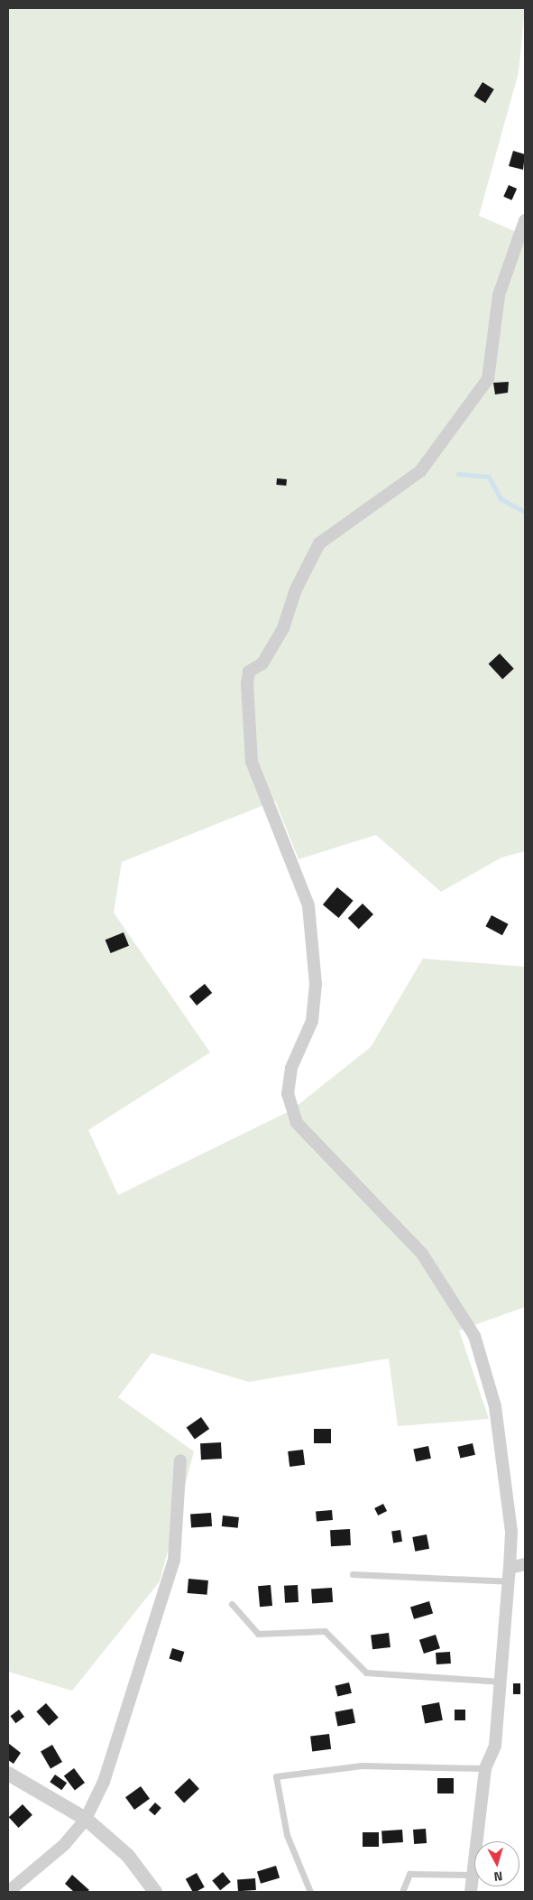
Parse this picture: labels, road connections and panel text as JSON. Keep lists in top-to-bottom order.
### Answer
{
  "north": "bottom"
}
